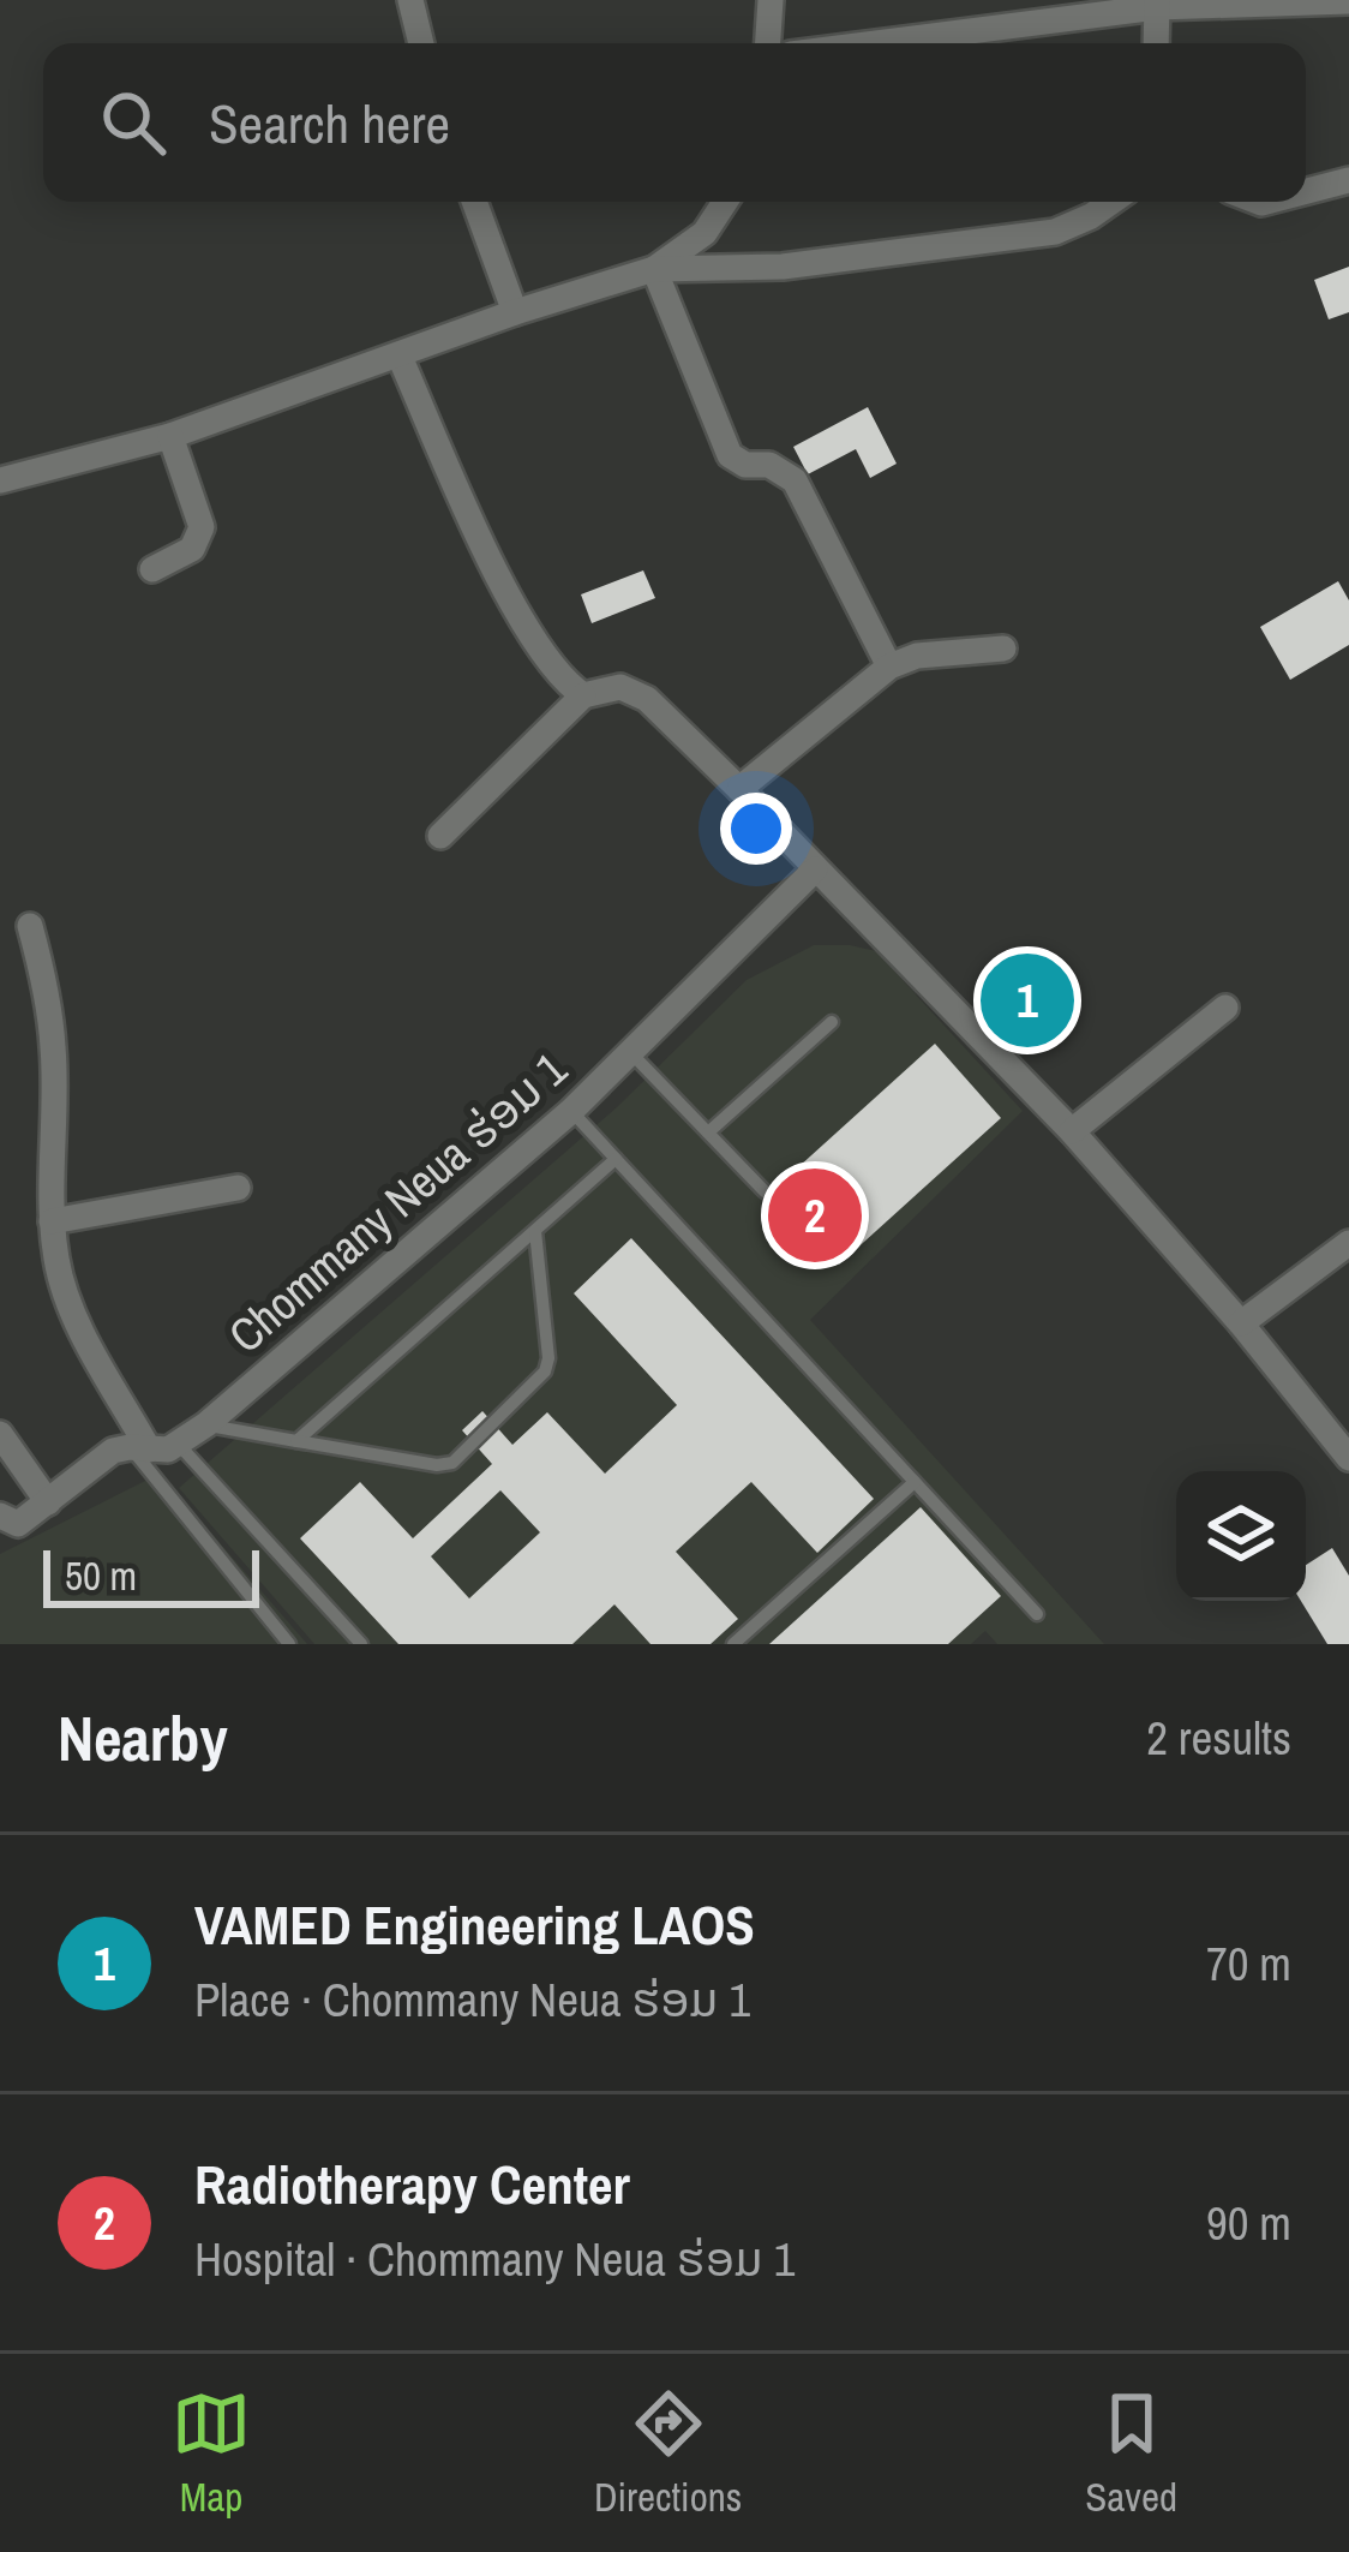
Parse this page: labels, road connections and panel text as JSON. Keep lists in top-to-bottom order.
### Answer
{
  "streets": {
    "street": ["Chommany Neua ຮ່ອມ 1"]
  },
  "scale_bar": "50 m",
  "page": {
    "search": "Search here",
    "pins": ["1", "2"],
    "scale": "50 m",
    "heading": ["Nearby", "2 results"],
    "list": [
      {
        "mark": "1",
        "name": "VAMED Engineering LAOS",
        "note": "Place · Chommany Neua ຮ່ອມ 1",
        "value": "70 m"
      },
      {
        "mark": "2",
        "name": "Radiotherapy Center",
        "note": "Hospital · Chommany Neua ຮ່ອມ 1",
        "value": "90 m"
      }
    ],
    "nav": ["Map", "Directions", "Saved"]
  }
}
